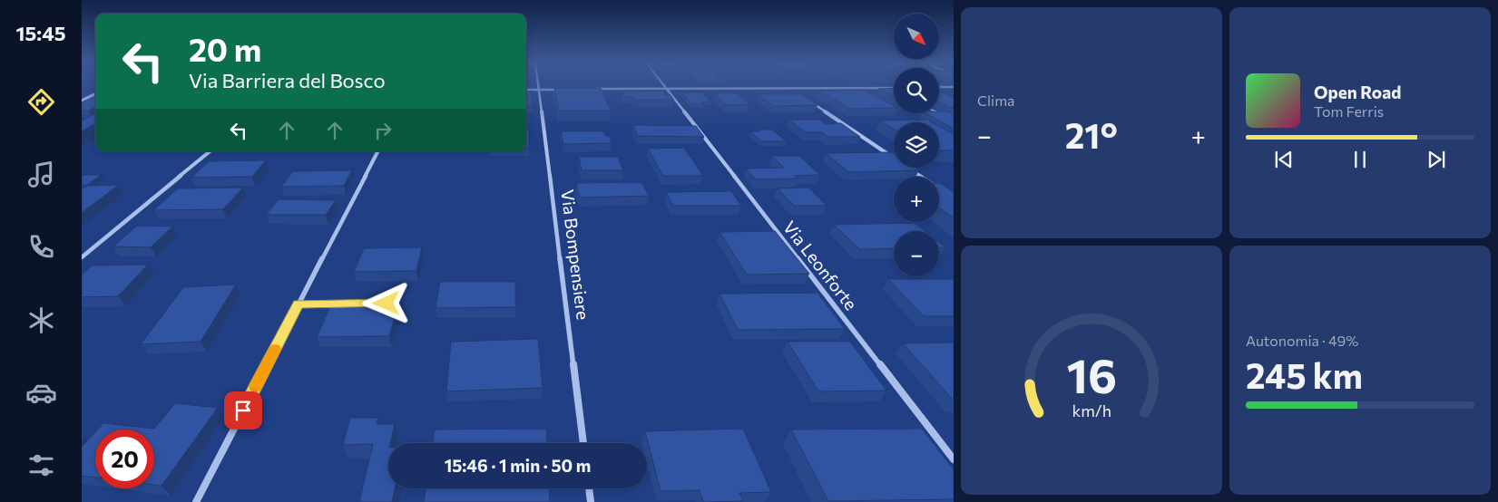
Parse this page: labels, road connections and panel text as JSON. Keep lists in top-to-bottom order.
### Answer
{
  "streets": {
    "street": ["Via Bompensiere", "Via Leonforte"]
  },
  "north": "bottom right",
  "page": {
    "tabs": "15:45",
    "tile": [
      "Clima",
      ["Autonomia · 49%", "245 km"]
    ],
    "map_buttons": ["+", "−"],
    "turn": ["20 m", "Via Barriera del Bosco"],
    "song": ["Open Road", "Tom Ferris"],
    "heat": ["−", "21°", "+"],
    "limit": "20",
    "trip": "15:46 · 1 min · 50 m",
    "gauge": ["16", "km/h"]
  }
}
